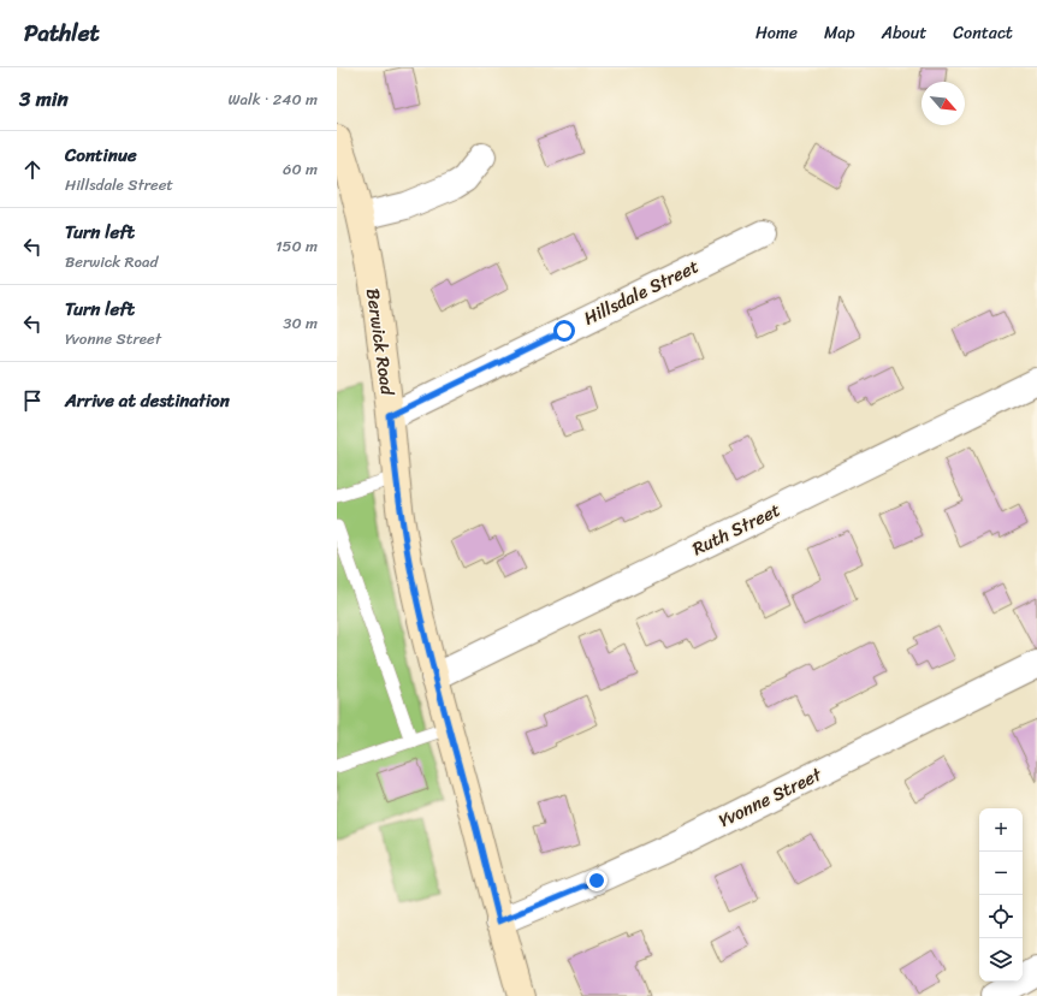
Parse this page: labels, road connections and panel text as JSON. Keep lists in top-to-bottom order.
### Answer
{
  "streets": {
    "street": [
      "Hillsdale Street",
      "Berwick Road",
      "Ruth Street",
      "Yvonne Street"
    ]
  },
  "crossings": [
    ["Hillsdale Street", "Berwick Road"],
    ["Berwick Road", "Ruth Street"],
    ["Berwick Road", "Yvonne Street"]
  ],
  "north": "bottom right",
  "page": {
    "header": "Pathlet",
    "nav": [
      "Home",
      "Map",
      "About",
      "Contact"
    ],
    "heading": ["3 min", "Walk · 240 m"],
    "list": [
      ["Continue", "Hillsdale Street", "60 m"],
      ["Turn left", "Berwick Road", "150 m"],
      ["Turn left", "Yvonne Street", "30 m"],
      "Arrive at destination"
    ],
    "map_buttons": ["+", "−"]
  }
}
